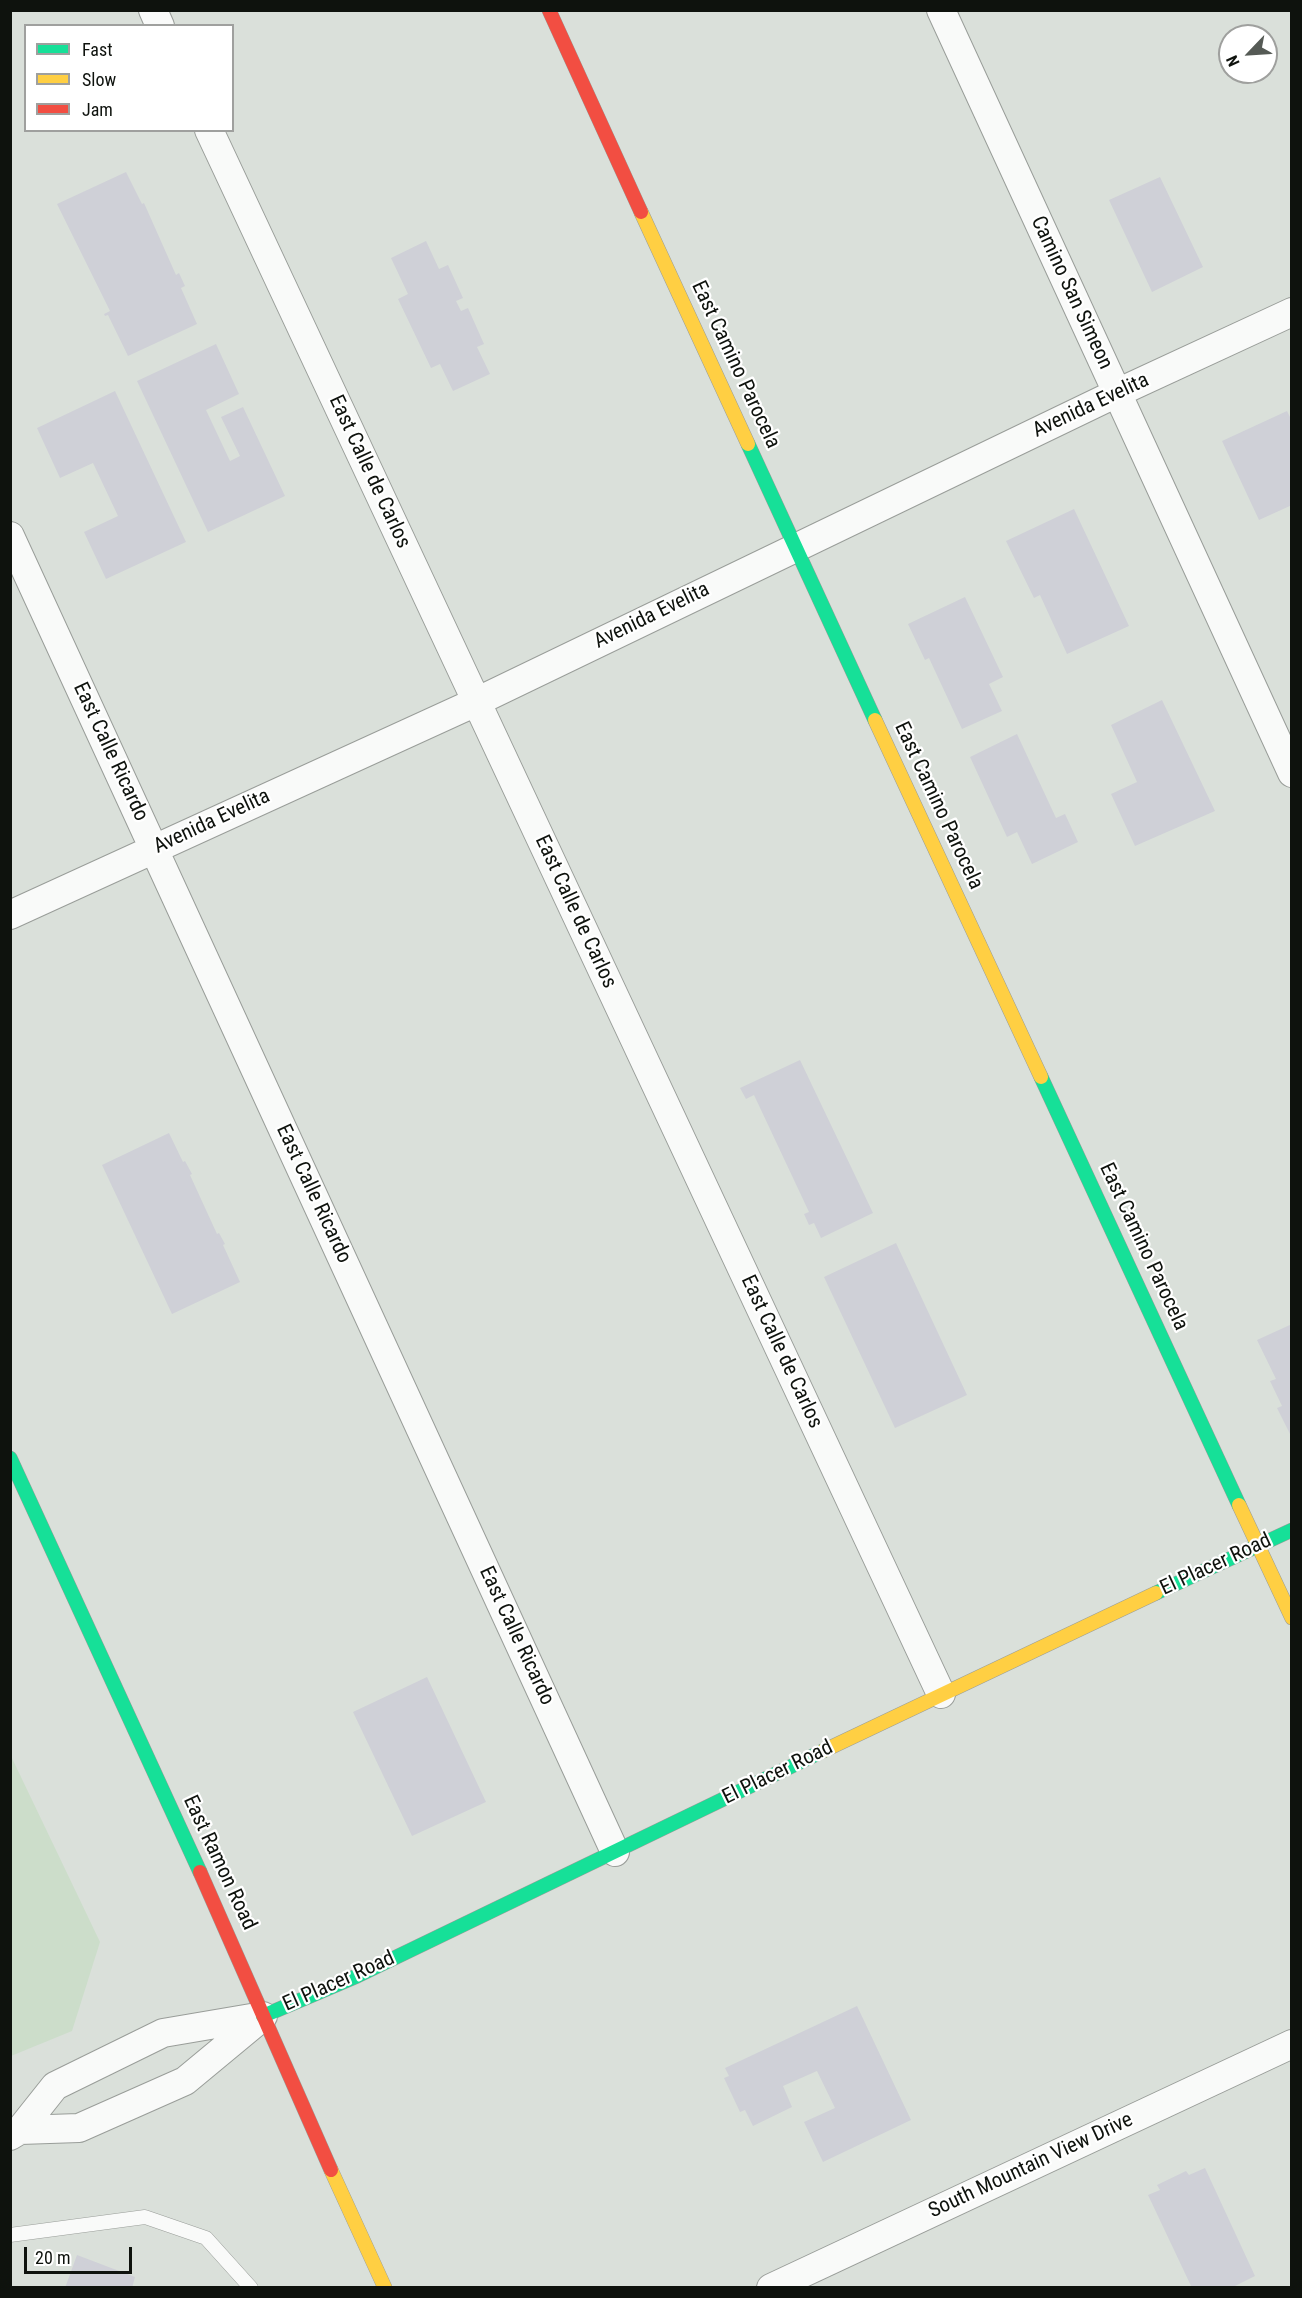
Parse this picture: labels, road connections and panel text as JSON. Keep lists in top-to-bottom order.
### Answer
{
  "streets": {
    "street": [
      "Camino San Simeon",
      "East Camino Parocela",
      "Avenida Evelita",
      "East Calle de Carlos",
      "East Calle Ricardo",
      "El Placer Road",
      "East Ramon Road",
      "South Mountain View Drive"
    ]
  },
  "crossings": [
    ["Camino San Simeon", "Avenida Evelita"],
    ["East Camino Parocela", "Avenida Evelita"],
    ["East Camino Parocela", "El Placer Road"],
    ["Avenida Evelita", "East Calle de Carlos"],
    ["Avenida Evelita", "East Calle Ricardo"],
    ["East Calle de Carlos", "El Placer Road"],
    ["East Calle Ricardo", "El Placer Road"],
    ["El Placer Road", "East Ramon Road"]
  ],
  "legend": ["Fast", "Slow", "Jam"],
  "scale_bar": "20 m",
  "north": "bottom left"
}
